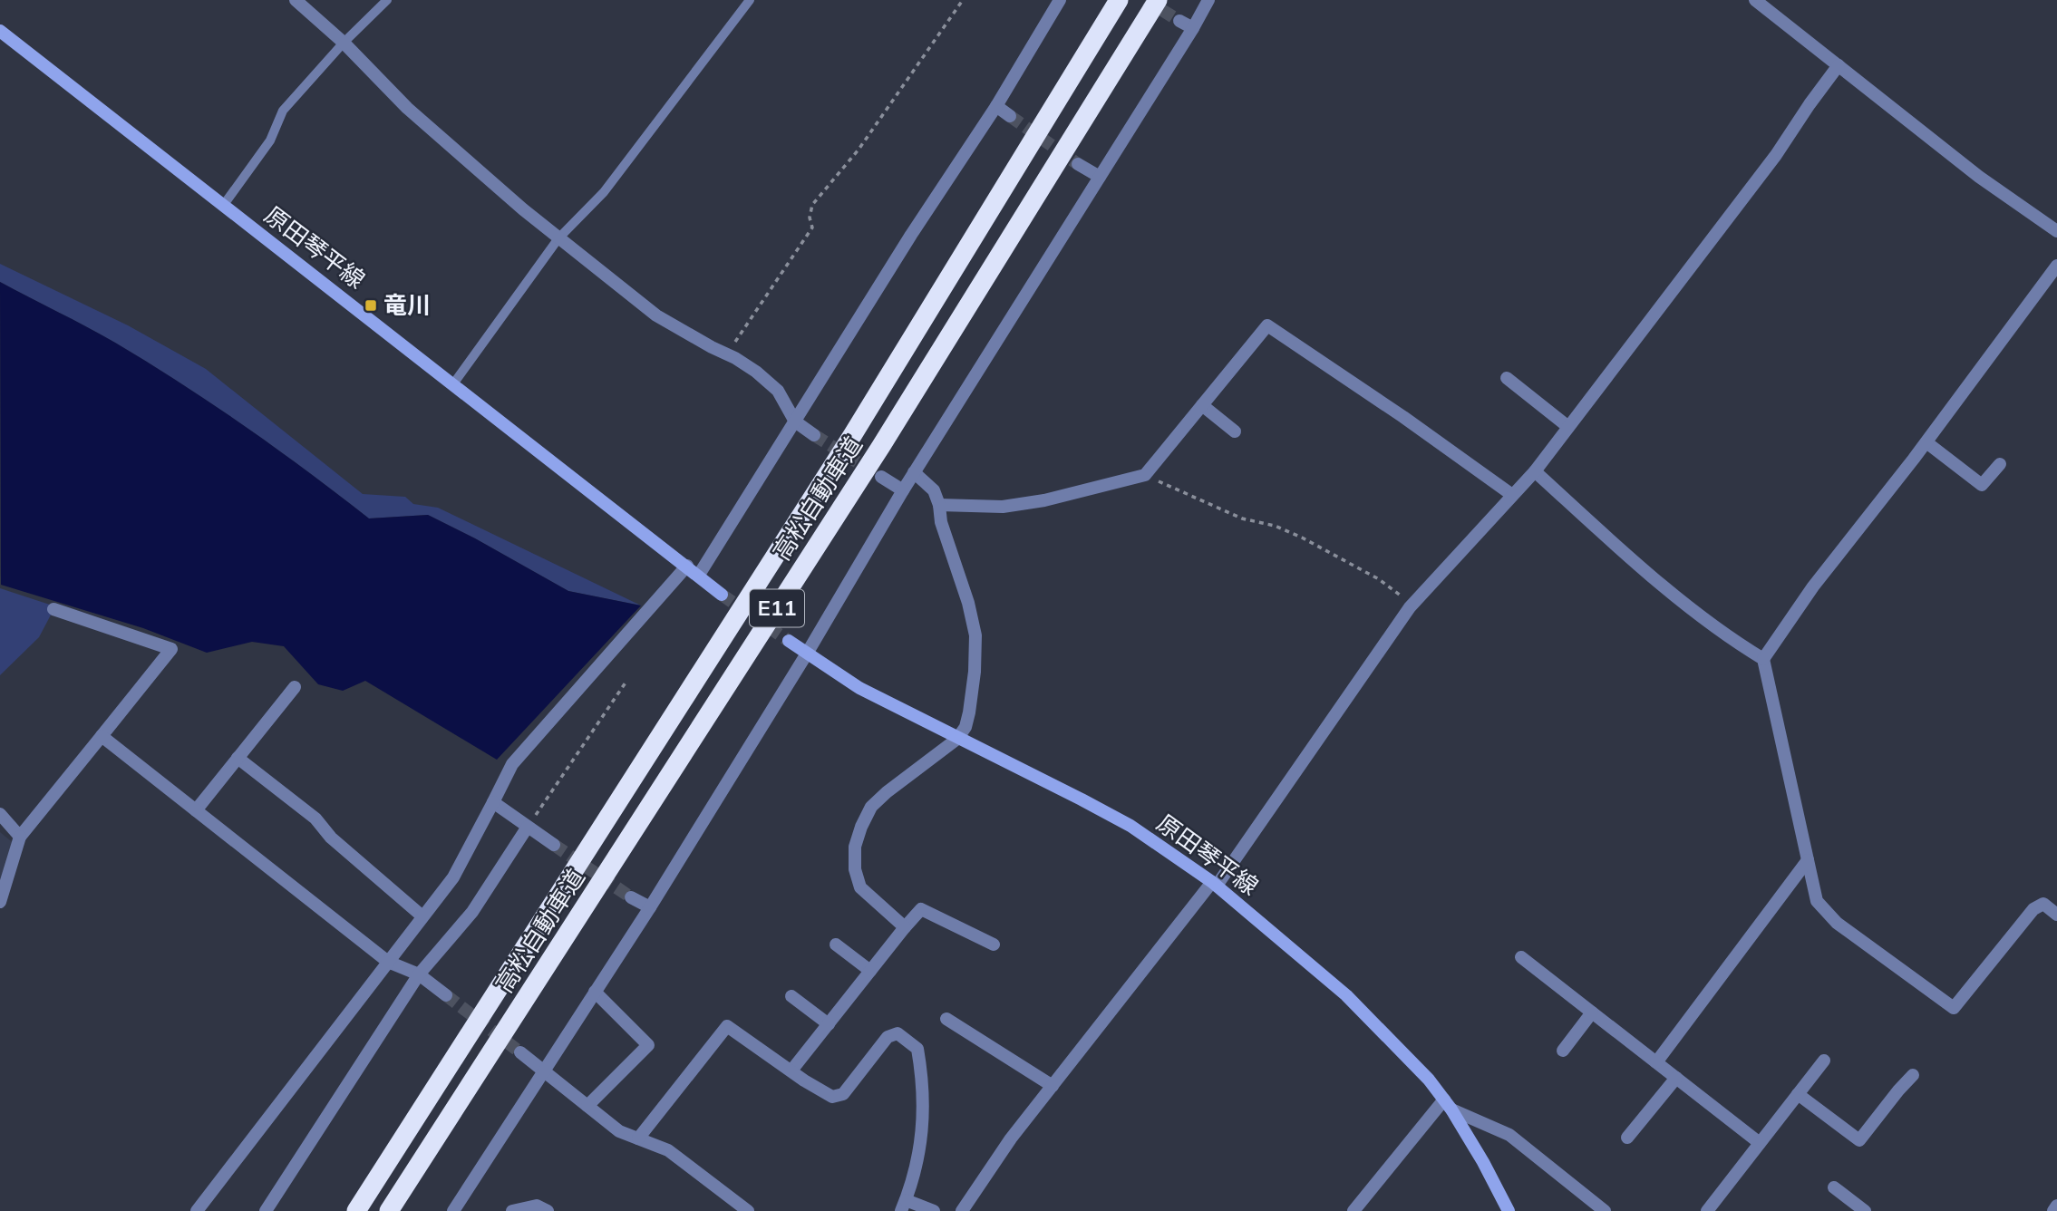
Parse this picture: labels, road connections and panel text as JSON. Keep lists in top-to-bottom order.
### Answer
{
  "streets": {
    "highway": ["高松自動車道", "E11"],
    "main road": ["原田琴平線"]
  },
  "places": {
    "transit": ["竜川"]
  }
}
